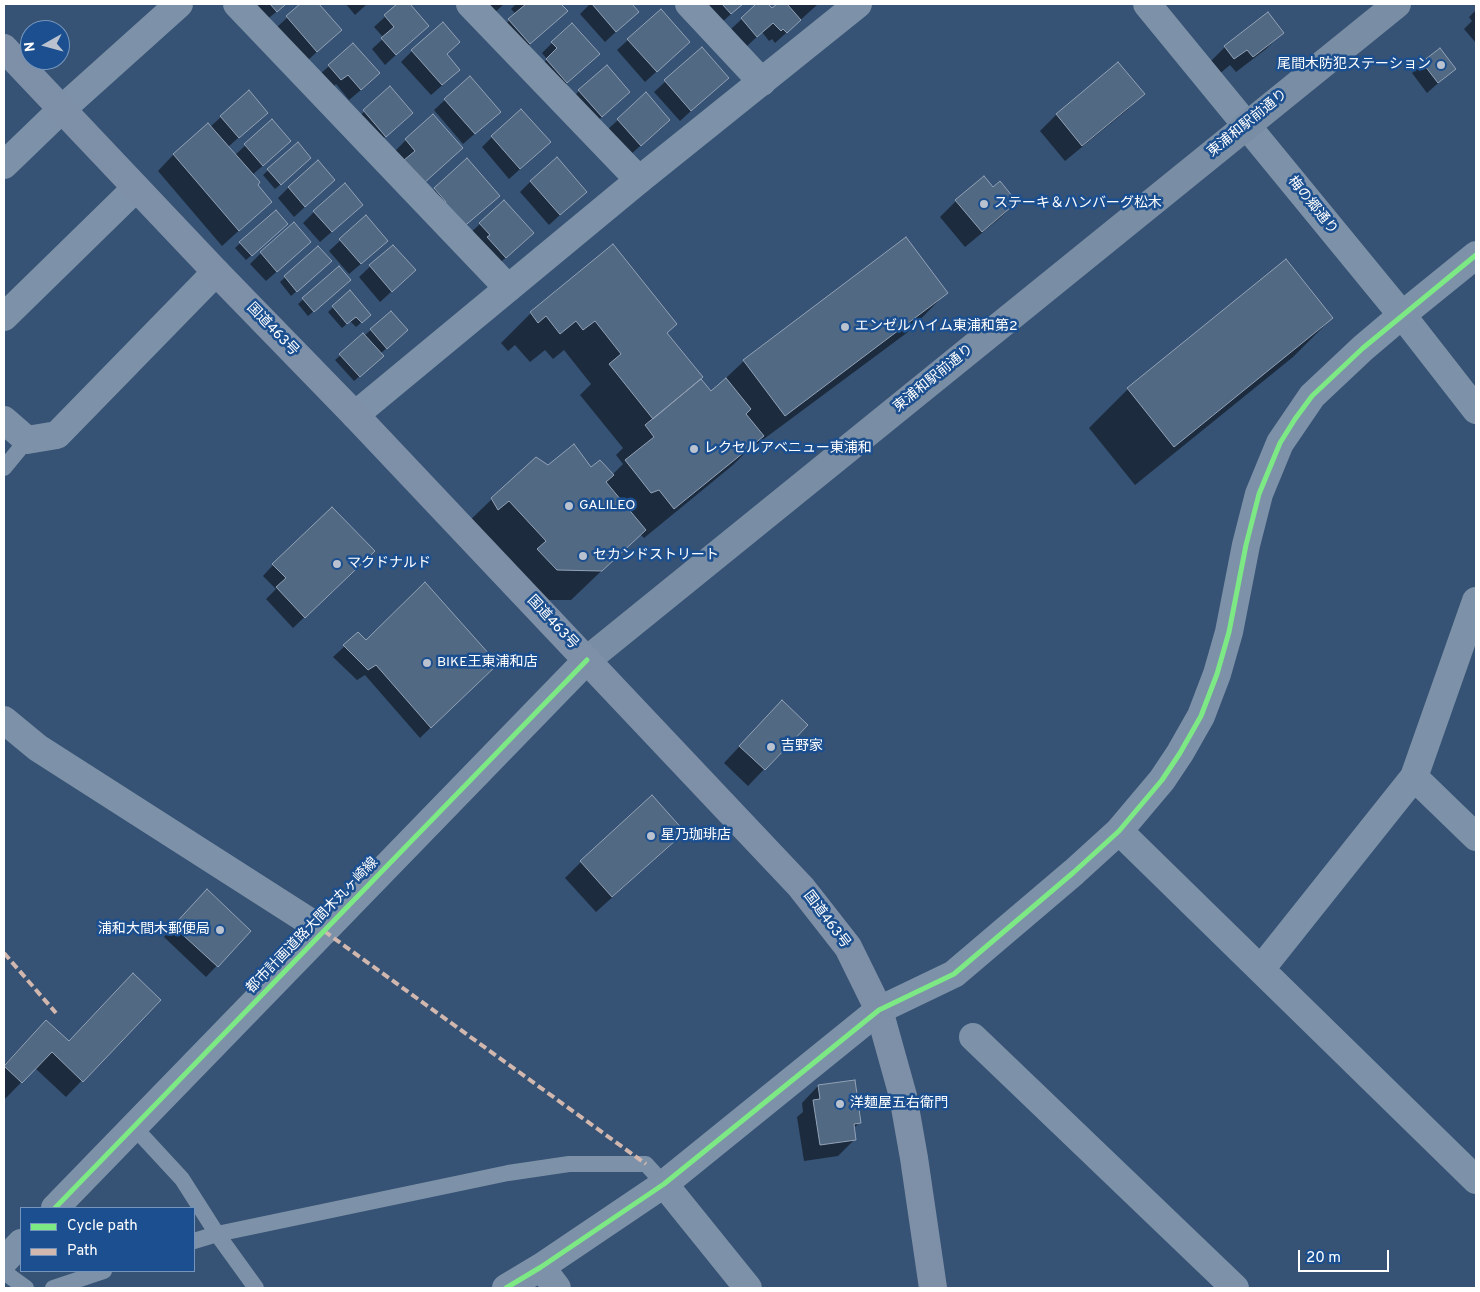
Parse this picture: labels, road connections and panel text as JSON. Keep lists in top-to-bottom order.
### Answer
{
  "streets": {
    "highway": ["国道463号"],
    "main road": ["東浦和駅前通り"],
    "street": ["梅の郷通り", "都市計画道路大間木丸ヶ崎線"]
  },
  "crossings": [
    ["東浦和駅前通り", "梅の郷通り"],
    ["東浦和駅前通り", "国道463号"],
    ["東浦和駅前通り", "都市計画道路大間木丸ヶ崎線"],
    ["国道463号", "都市計画道路大間木丸ヶ崎線"]
  ],
  "places": [
    "尾間木防犯ステーション",
    "ステーキ＆ハンバーグ松木",
    "エンゼルハイム東浦和第2",
    "レクセルアベニュー東浦和",
    "GALILEO",
    "セカンドストリート",
    "マクドナルド",
    "BIKE王東浦和店",
    "吉野家",
    "星乃珈琲店",
    "浦和大間木郵便局",
    "洋麺屋五右衛門"
  ],
  "legend": ["Cycle path", "Path"],
  "scale_bar": "20 m",
  "north": "left"
}
